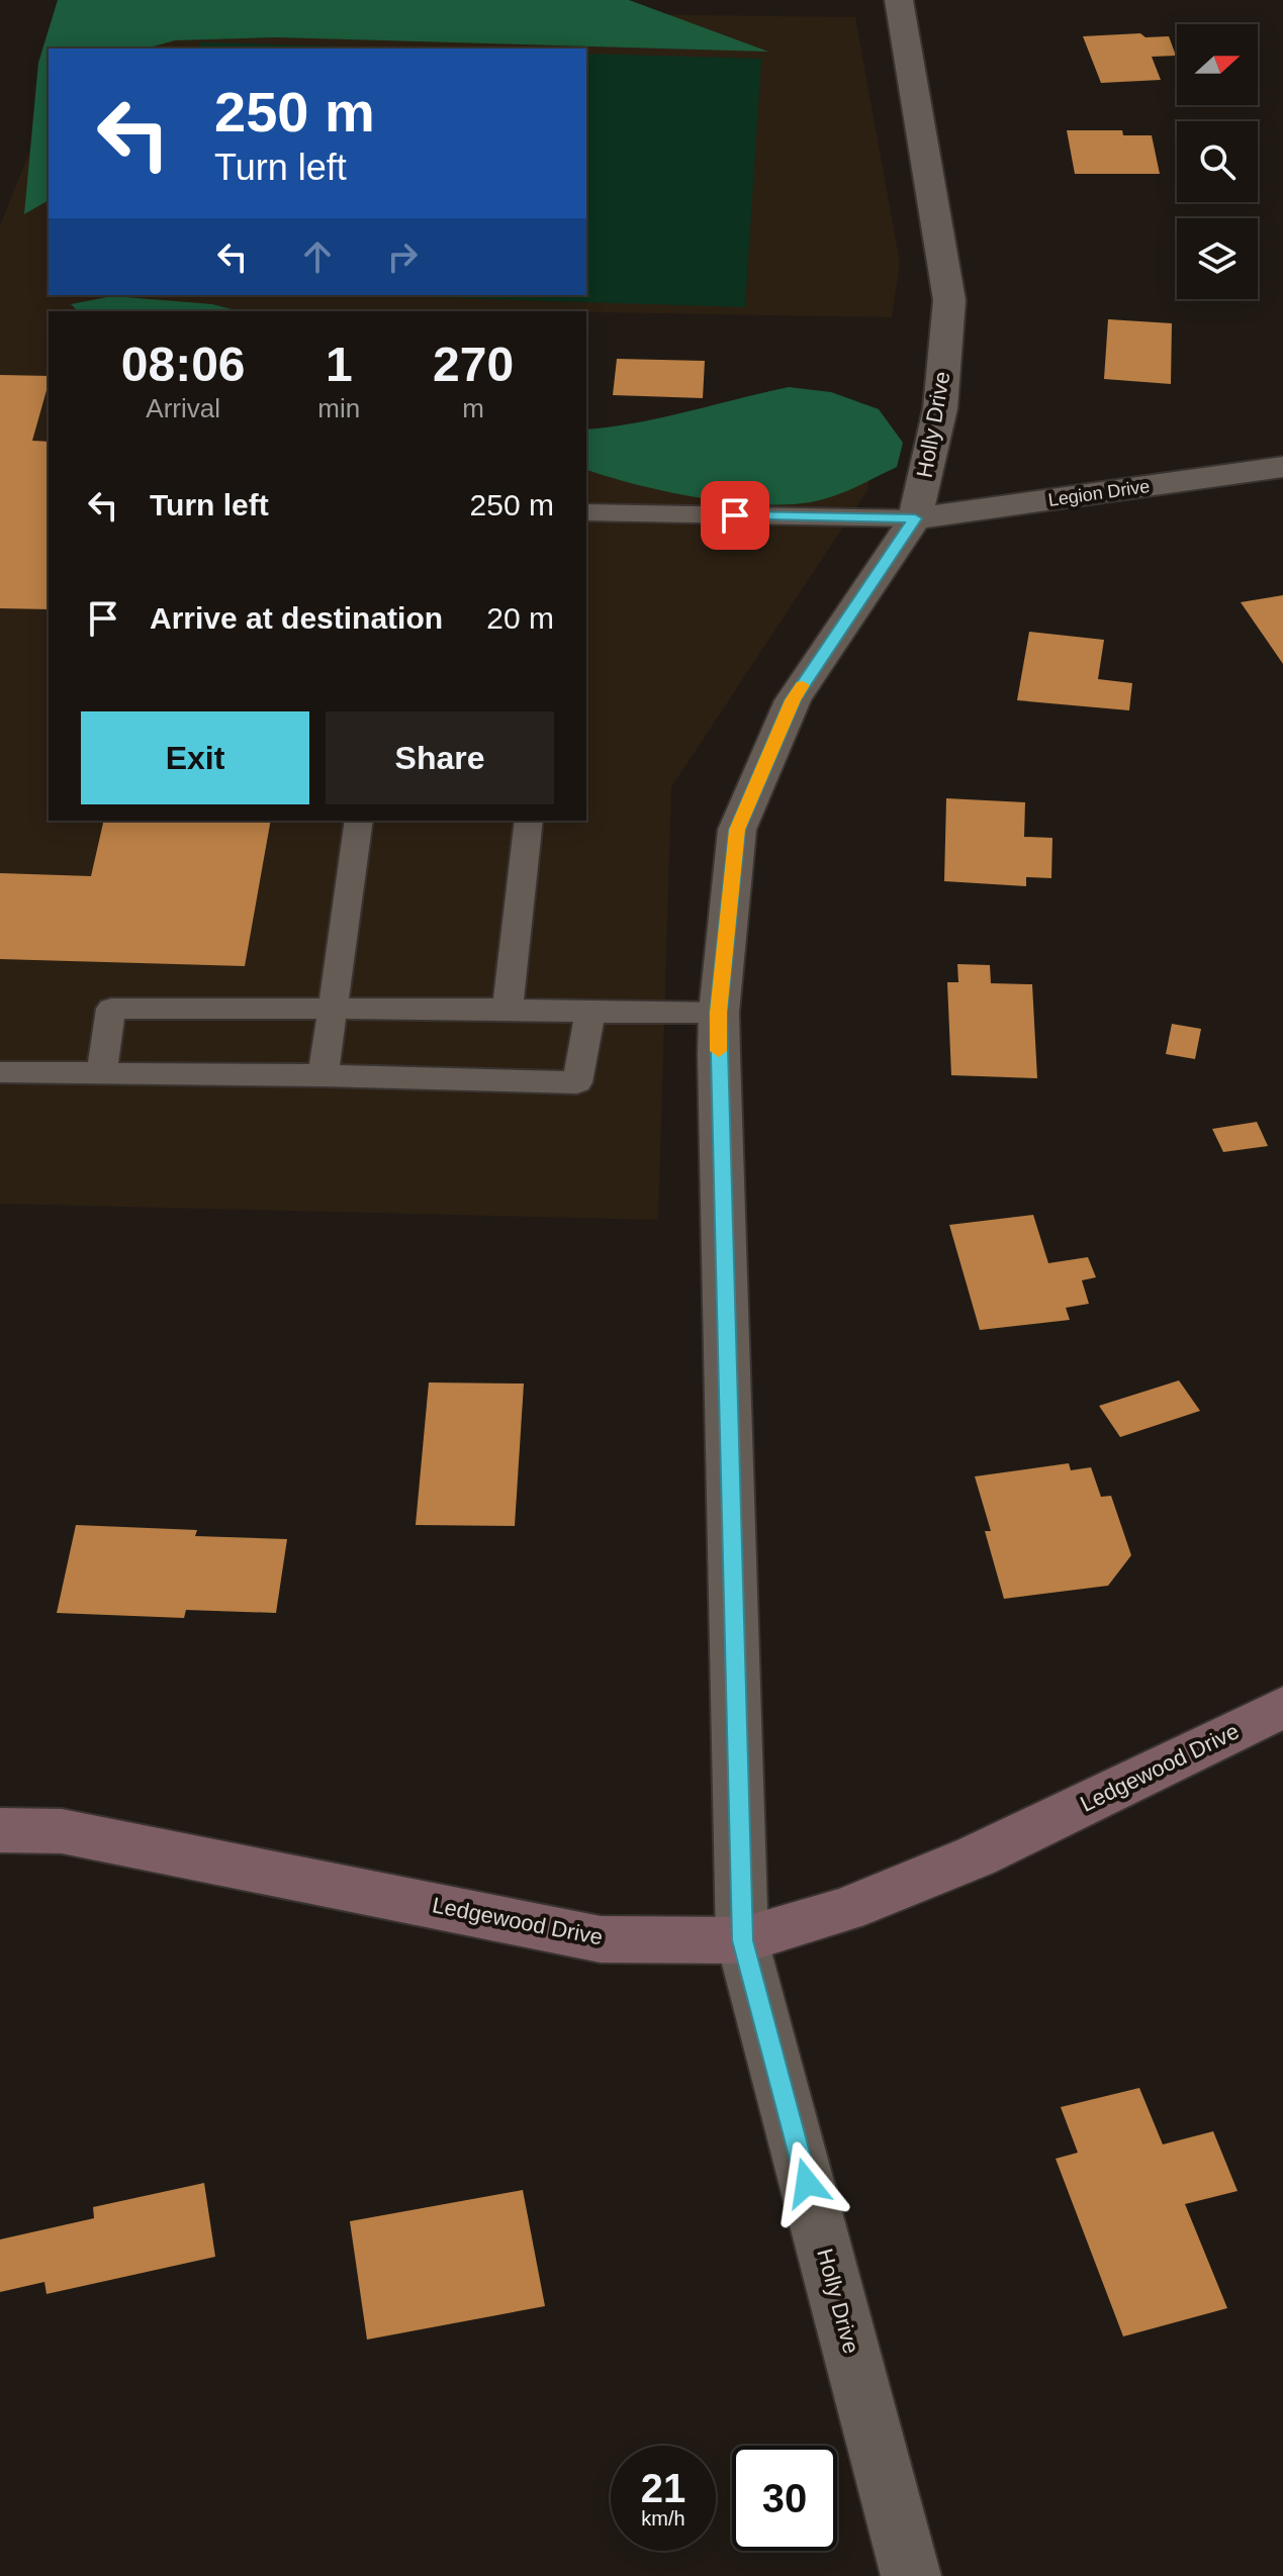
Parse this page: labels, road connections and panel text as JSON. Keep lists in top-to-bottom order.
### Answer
{
  "streets": {
    "street": ["Holly Drive", "Legion Drive", "Ledgewood Drive"]
  },
  "crossings": [
    ["Holly Drive", "Legion Drive"],
    ["Holly Drive", "Ledgewood Drive"]
  ],
  "north": "right",
  "page": {
    "turn": ["250 m", "Turn left"],
    "eta": [
      "08:06",
      "Arrival",
      "1",
      "min",
      "270",
      "m"
    ],
    "list": [
      {
        "name": "Turn left",
        "value": "250 m"
      },
      {
        "name": "Arrive at destination",
        "value": "20 m"
      }
    ],
    "buttons": ["Exit", "Share"],
    "speed": "21 km/h",
    "limit": "30"
  }
}
